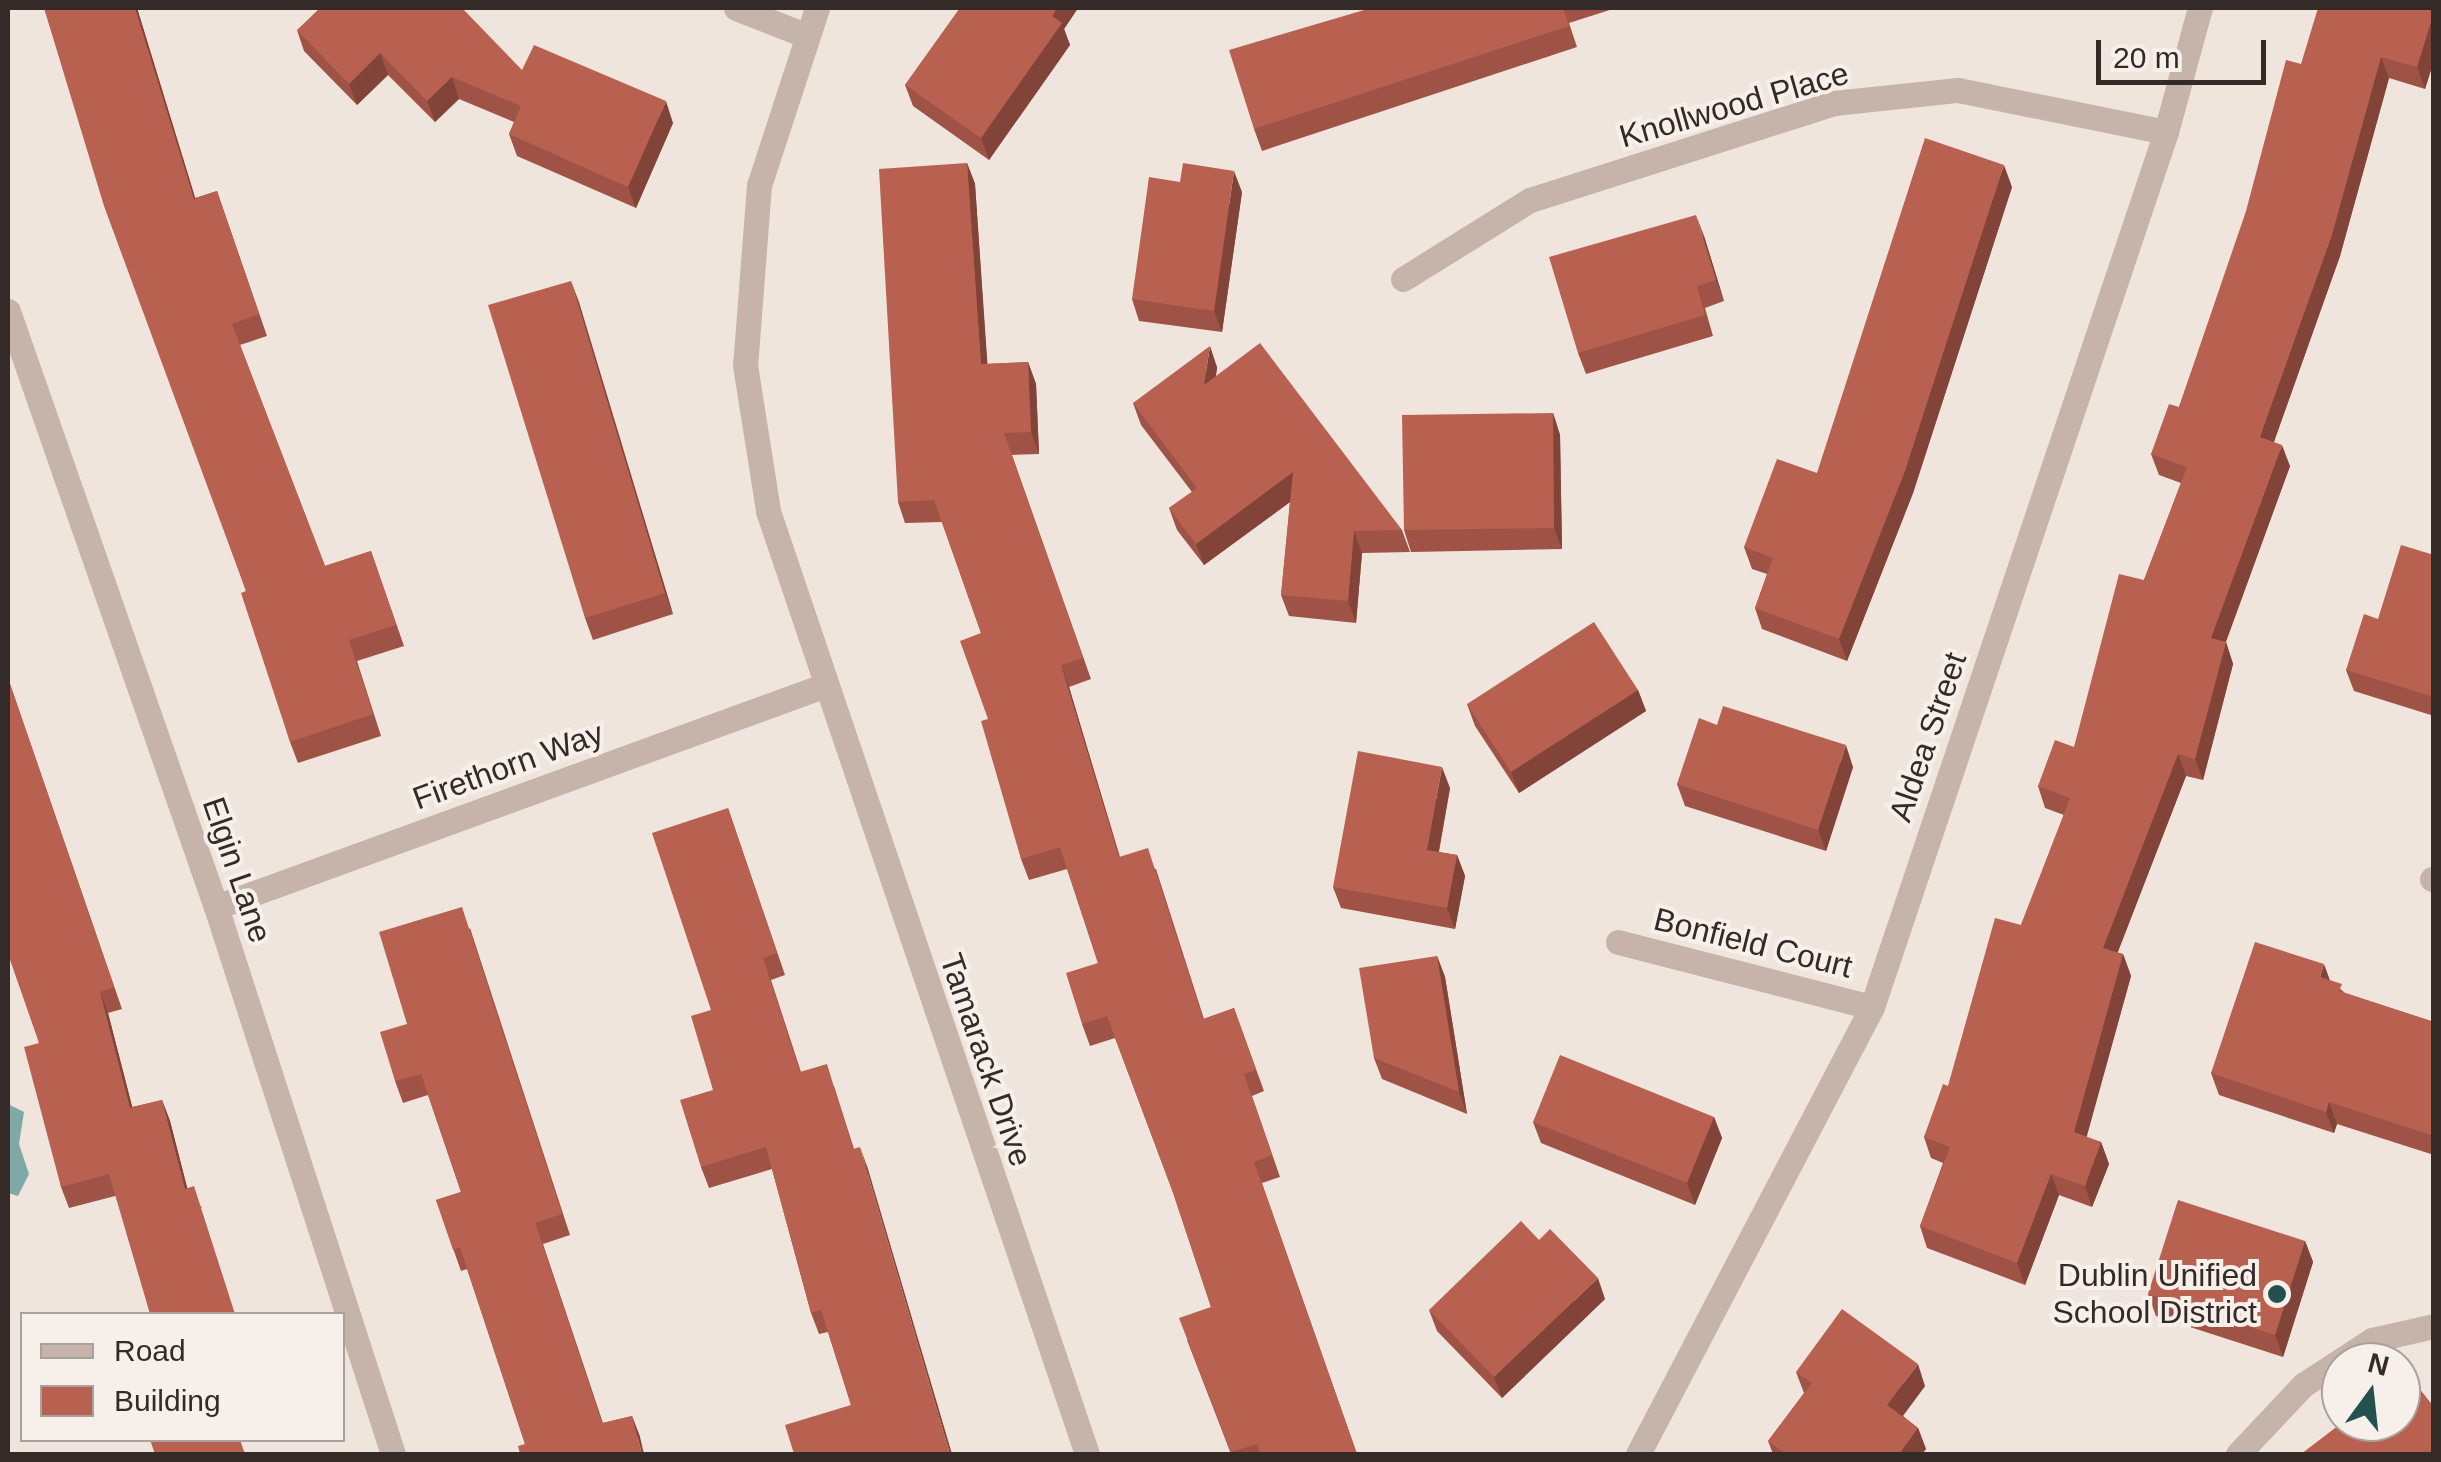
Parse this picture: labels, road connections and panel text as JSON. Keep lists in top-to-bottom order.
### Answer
{
  "streets": {
    "street": [
      "Knollwood Place",
      "Aldea Street",
      "Firethorn Way",
      "Elgin Lane",
      "Bonfield Court",
      "Tamarack Drive"
    ]
  },
  "crossings": [
    ["Knollwood Place", "Aldea Street"],
    ["Aldea Street", "Bonfield Court"],
    ["Firethorn Way", "Elgin Lane"],
    ["Firethorn Way", "Tamarack Drive"]
  ],
  "places": ["Dublin Unified School District"],
  "legend": ["Road", "Building"],
  "scale_bar": "20 m",
  "north": "top"
}
